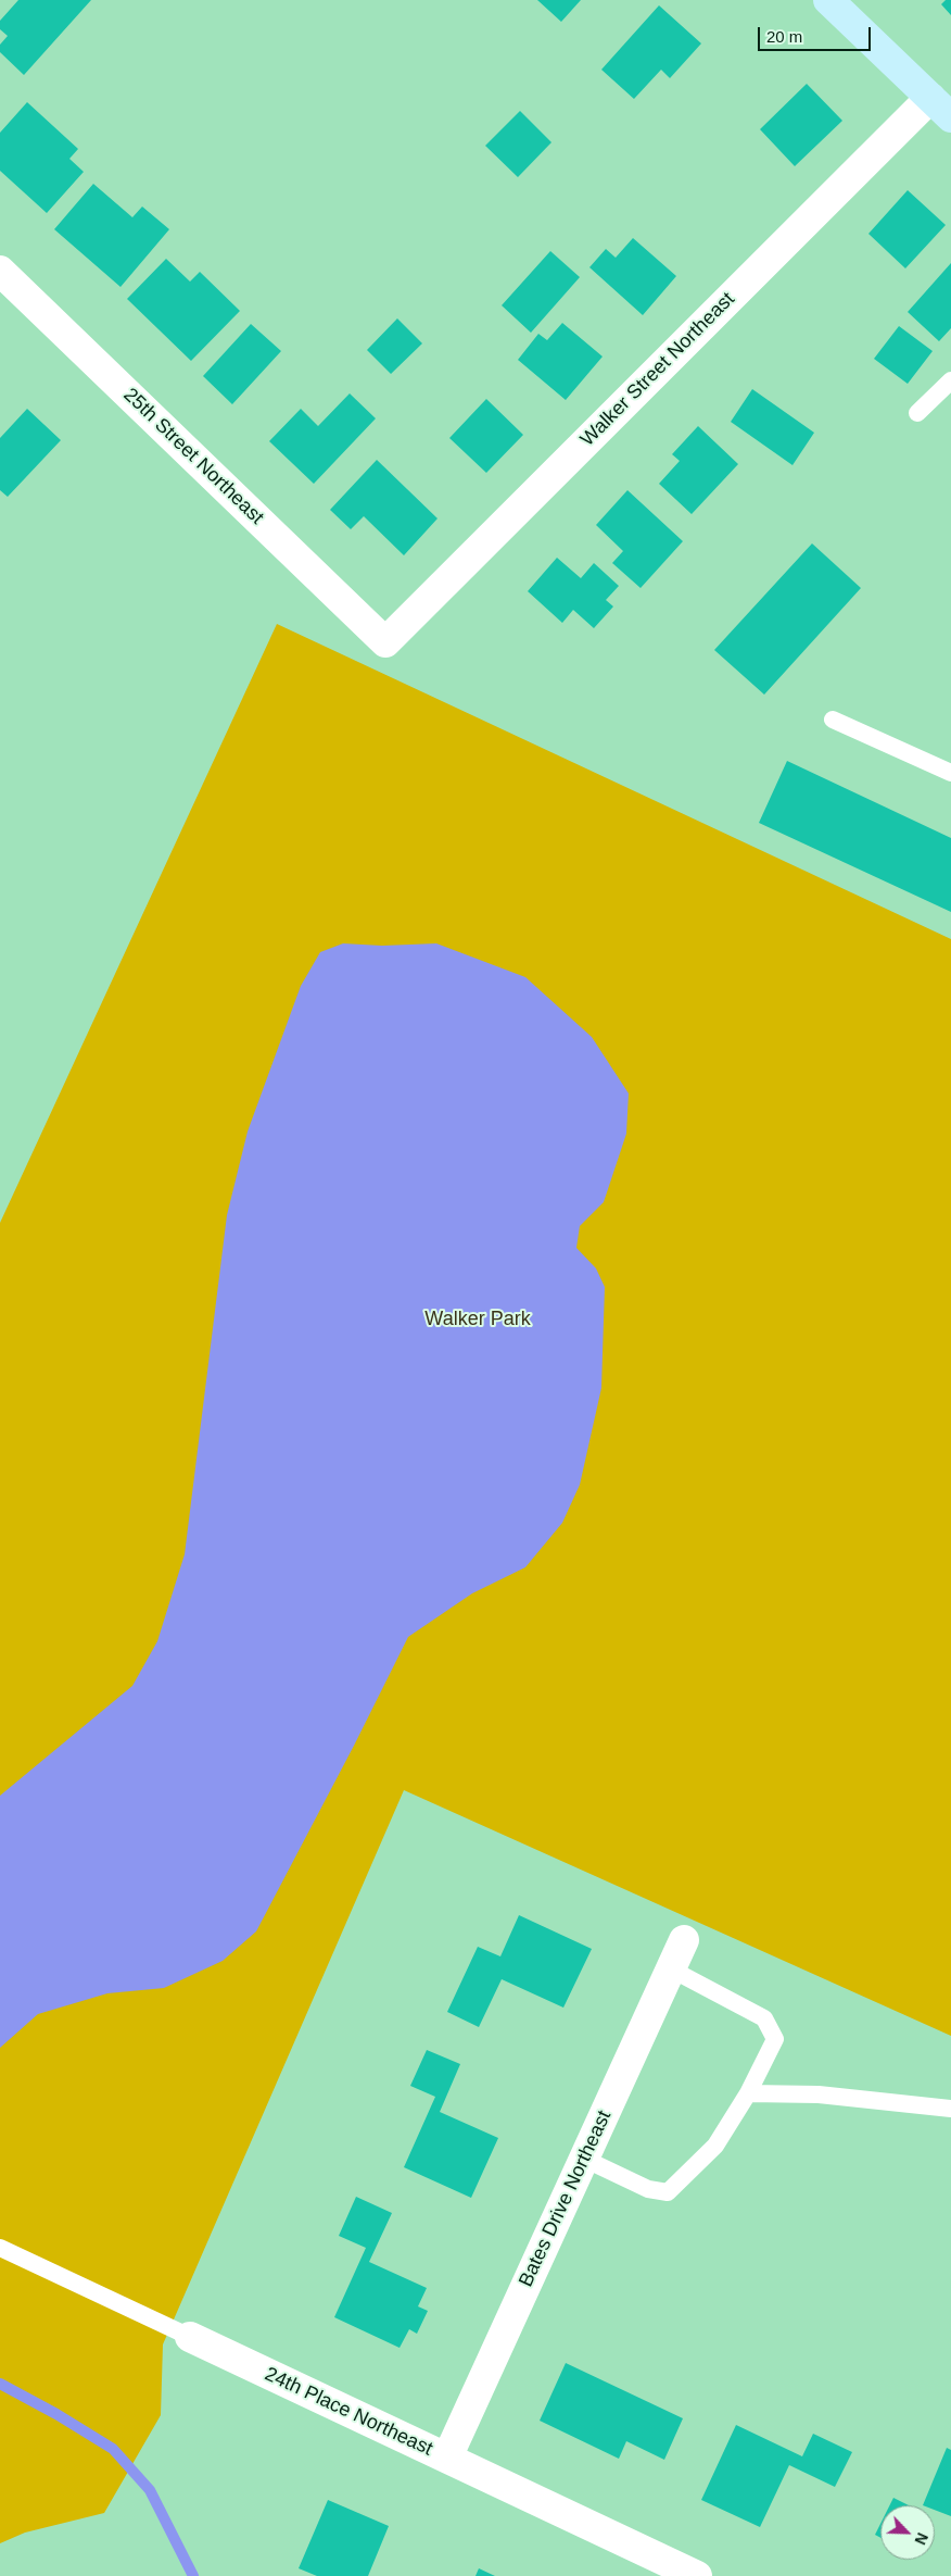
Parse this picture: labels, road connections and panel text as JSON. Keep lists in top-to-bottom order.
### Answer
{
  "streets": {
    "street": [
      "Walker Street Northeast",
      "25th Street Northeast",
      "Bates Drive Northeast",
      "24th Place Northeast"
    ]
  },
  "crossings": [
    ["Walker Street Northeast", "25th Street Northeast"],
    ["Bates Drive Northeast", "24th Place Northeast"]
  ],
  "parks": ["Walker Park"],
  "scale_bar": "20 m",
  "north": "bottom right"
}
